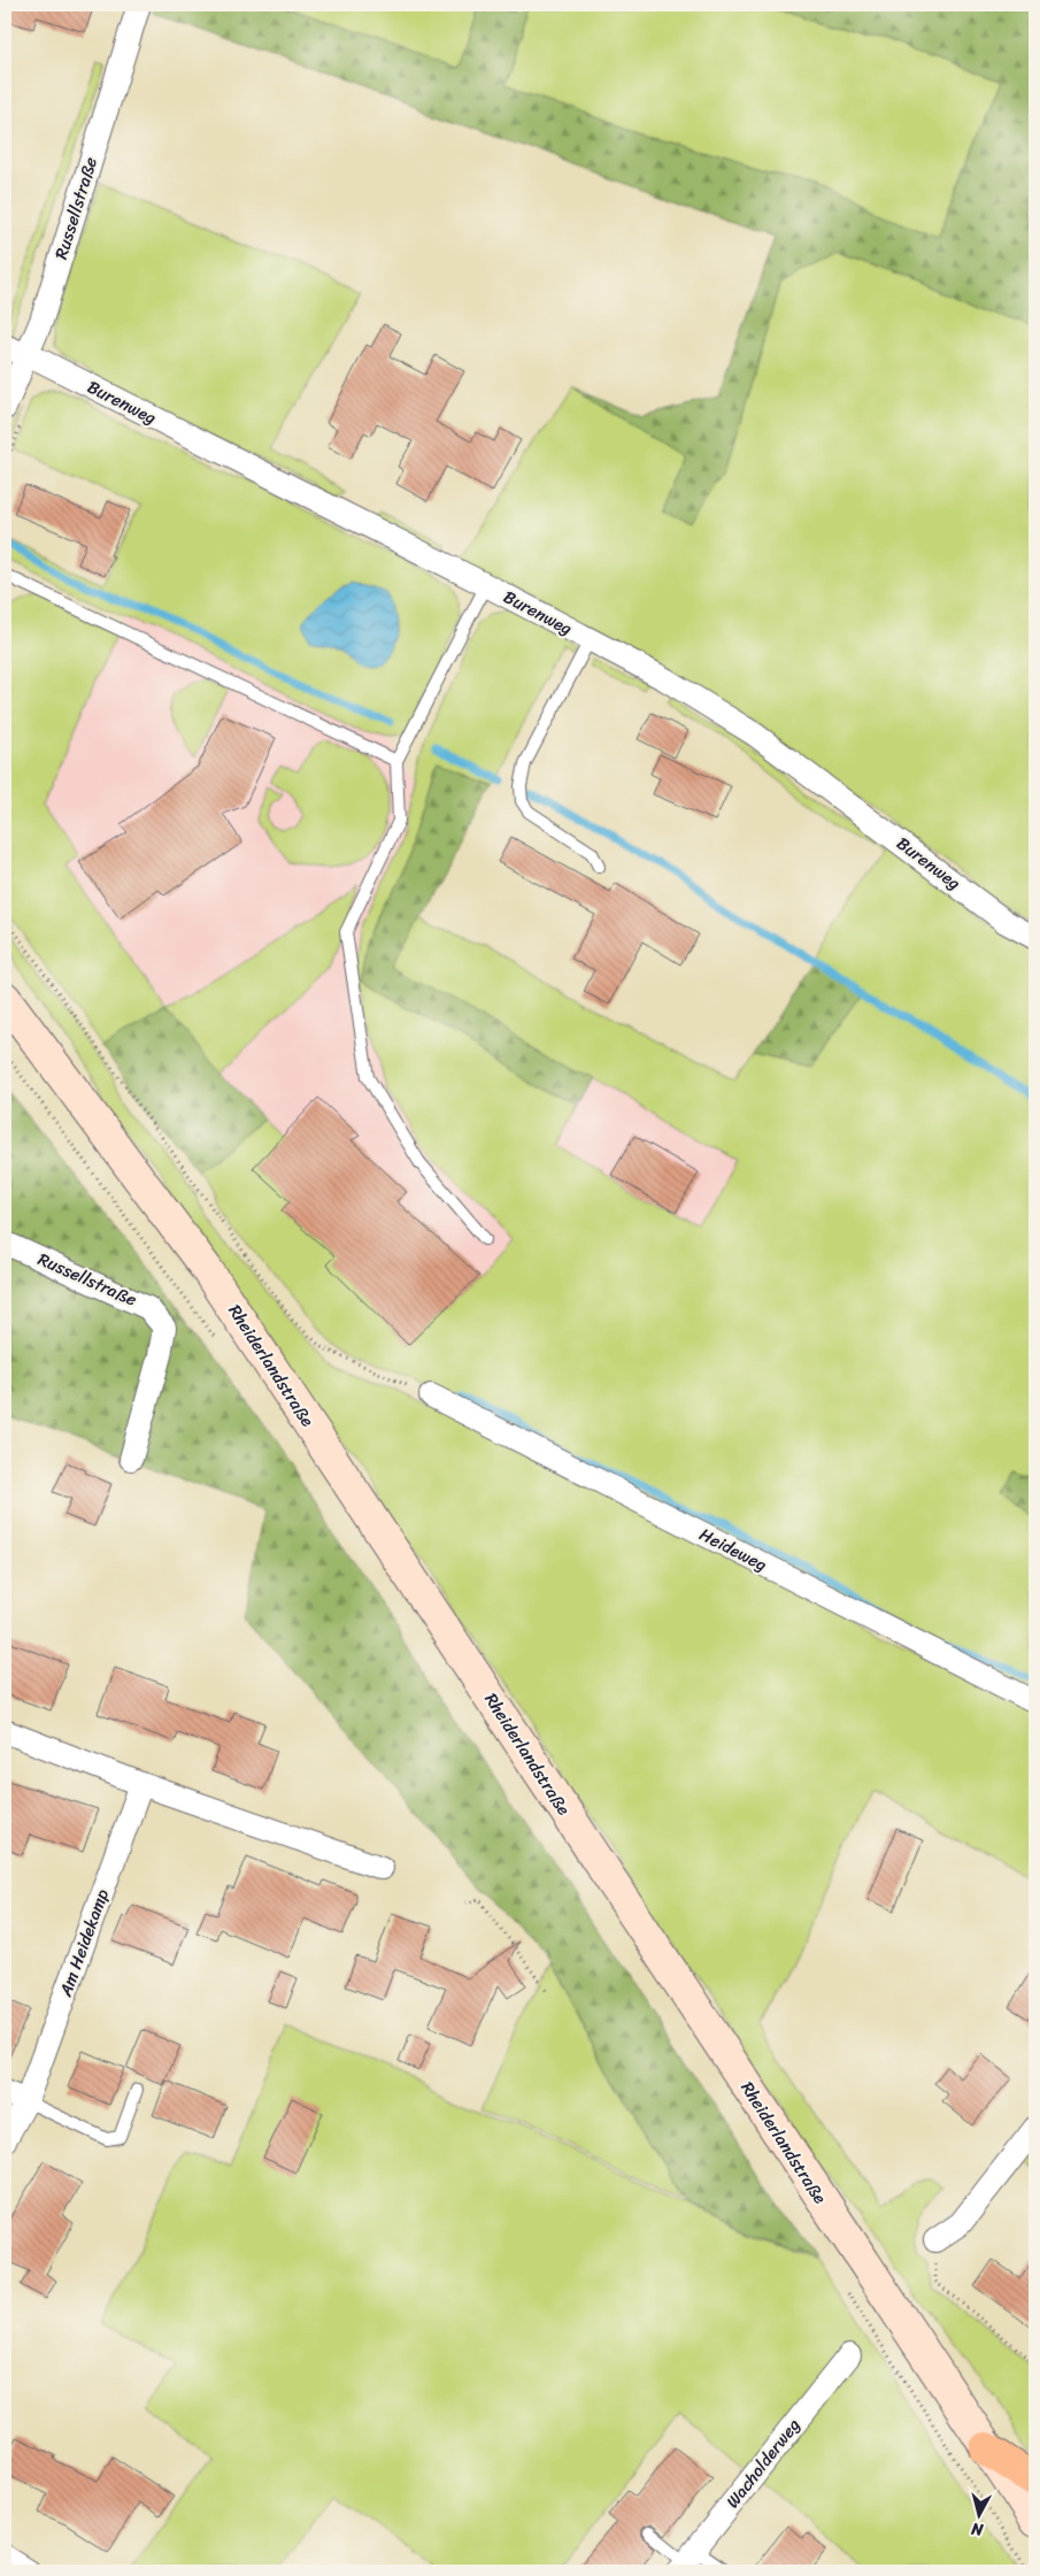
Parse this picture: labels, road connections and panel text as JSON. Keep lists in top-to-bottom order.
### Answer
{
  "streets": {
    "main road": ["Rheiderlandstraße"],
    "street": [
      "Russellstraße",
      "Burenweg",
      "Heideweg",
      "Am Heidekamp",
      "Wacholderweg"
    ]
  },
  "crossings": [
    ["Russellstraße", "Burenweg"]
  ],
  "north": "bottom"
}
